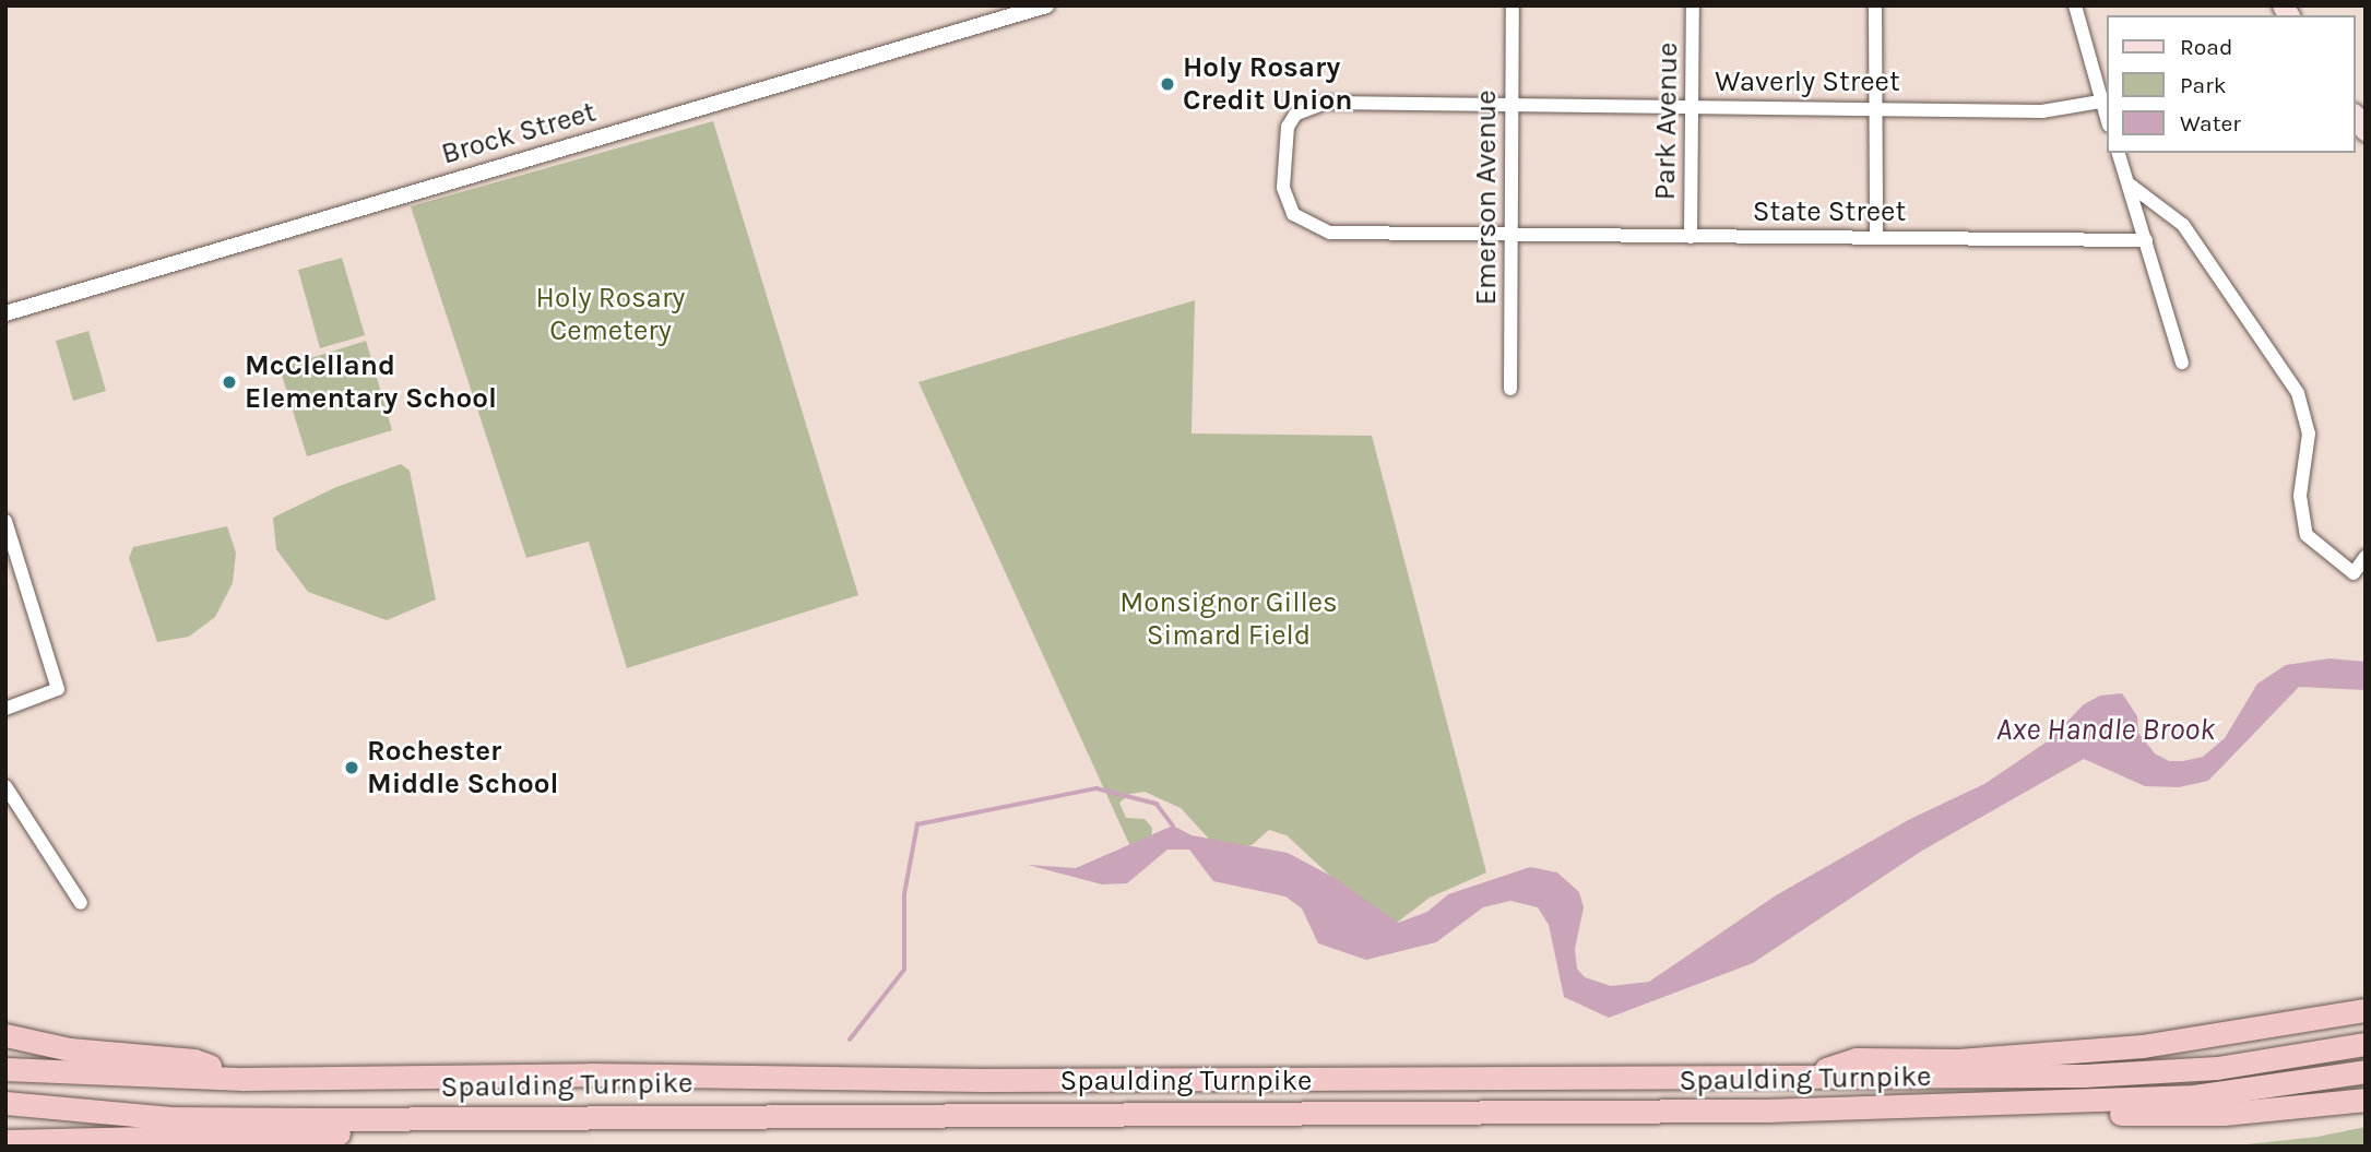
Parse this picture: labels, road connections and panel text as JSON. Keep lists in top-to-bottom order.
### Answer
{
  "streets": {
    "highway": ["Spaulding Turnpike"],
    "street": [
      "Waverly Street",
      "Park Avenue",
      "Brock Street",
      "Emerson Avenue",
      "State Street"
    ]
  },
  "crossings": [
    ["Waverly Street", "Park Avenue"],
    ["Waverly Street", "Emerson Avenue"],
    ["Waverly Street", "State Street"],
    ["Park Avenue", "State Street"],
    ["Emerson Avenue", "State Street"]
  ],
  "water": ["Axe Handle Brook"],
  "parks": ["Holy Rosary Cemetery", "Monsignor Gilles Simard Field"],
  "places": ["Holy Rosary Credit Union", "McClelland Elementary School", "Rochester Middle School"],
  "legend": ["Road", "Park", "Water"]
}
